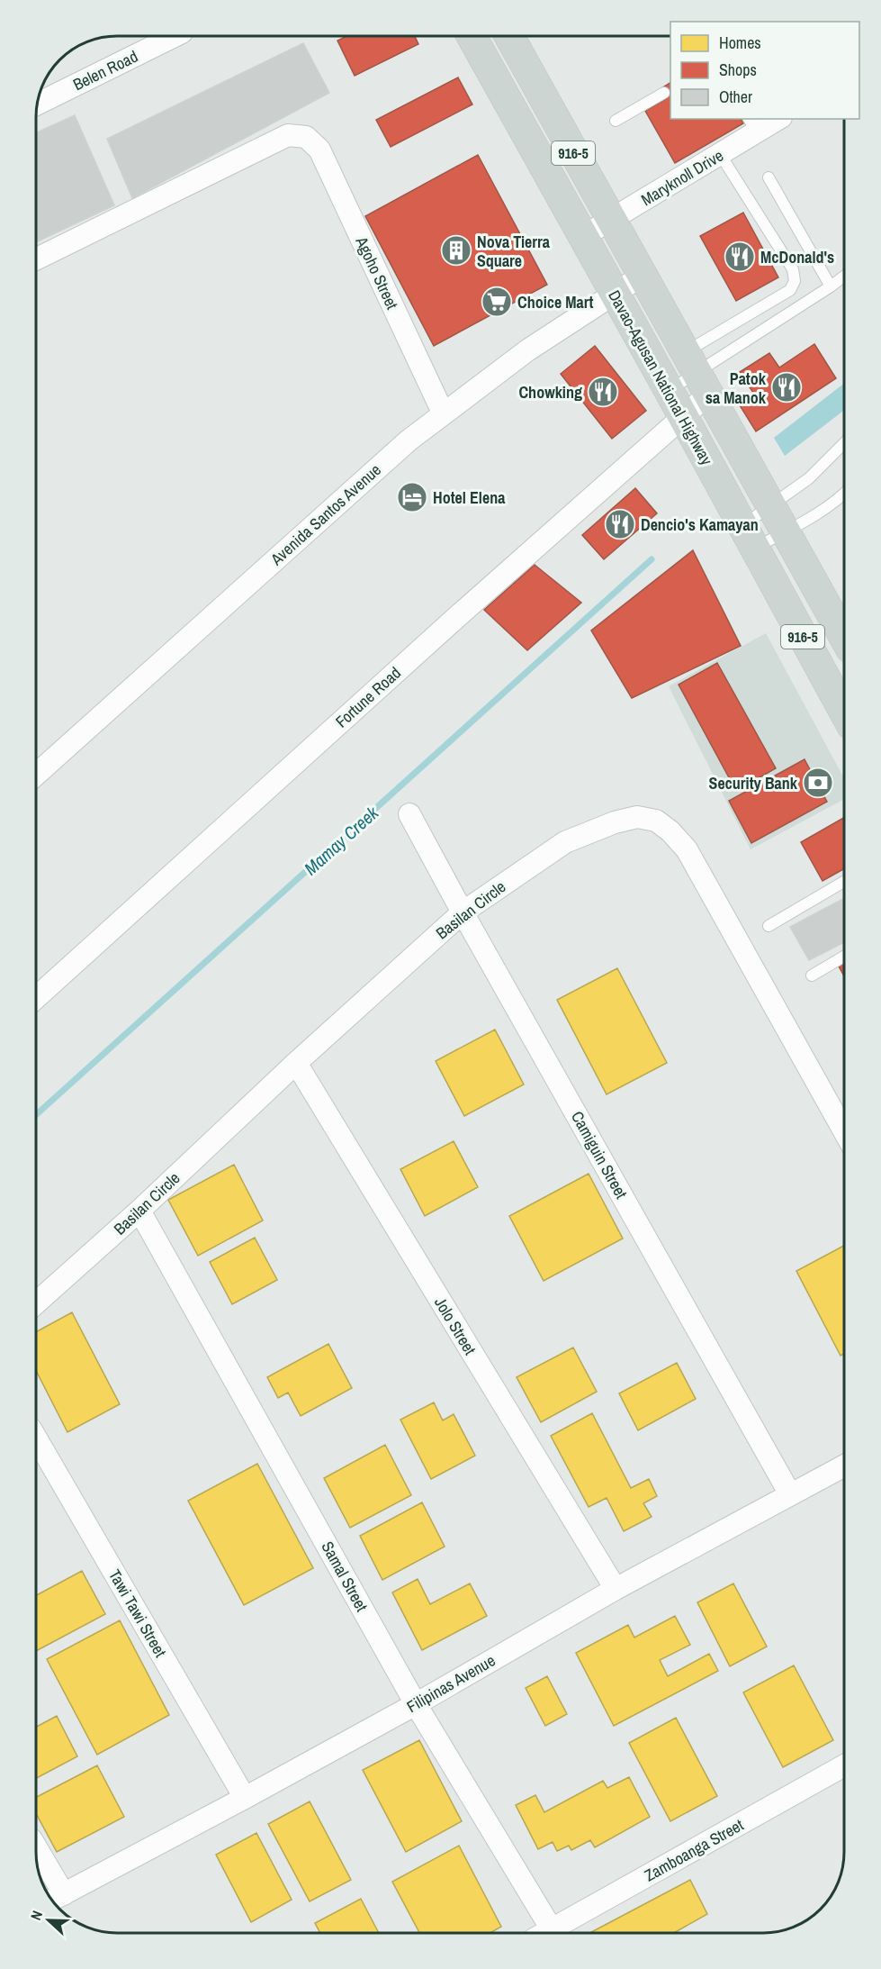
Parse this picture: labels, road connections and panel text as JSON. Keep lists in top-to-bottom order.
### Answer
{
  "streets": {
    "main road": ["916-5", "Davao-Agusan National Highway"],
    "street": [
      "Belen Road",
      "Maryknoll Drive",
      "Agoho Street",
      "Avenida Santos Avenue",
      "Fortune Road",
      "Basilan Circle",
      "Camiguin Street",
      "Jolo Street",
      "Samal Street",
      "Tawi Tawi Street",
      "Filipinas Avenue",
      "Zamboanga Street"
    ]
  },
  "crossings": [
    ["916-5", "Maryknoll Drive"],
    ["916-5", "Avenida Santos Avenue"],
    ["916-5", "Fortune Road"],
    ["Maryknoll Drive", "Davao-Agusan National Highway"],
    ["Agoho Street", "Avenida Santos Avenue"],
    ["Davao-Agusan National Highway", "Avenida Santos Avenue"],
    ["Davao-Agusan National Highway", "Fortune Road"],
    ["Basilan Circle", "Camiguin Street"],
    ["Basilan Circle", "Jolo Street"],
    ["Basilan Circle", "Samal Street"],
    ["Camiguin Street", "Filipinas Avenue"],
    ["Jolo Street", "Filipinas Avenue"],
    ["Samal Street", "Filipinas Avenue"],
    ["Tawi Tawi Street", "Filipinas Avenue"]
  ],
  "water": ["Mamay Creek"],
  "places": {
    "building": ["Nova Tierra Square"],
    "restaurant": [
      "McDonald's",
      "Patok sa Manok",
      "Chowking",
      "Dencio's Kamayan"
    ],
    "supermarket": ["Choice Mart"],
    "hotel": ["Hotel Elena"],
    "bank": ["Security Bank"]
  },
  "legend": ["Homes", "Shops", "Other"],
  "north": "left"
}
